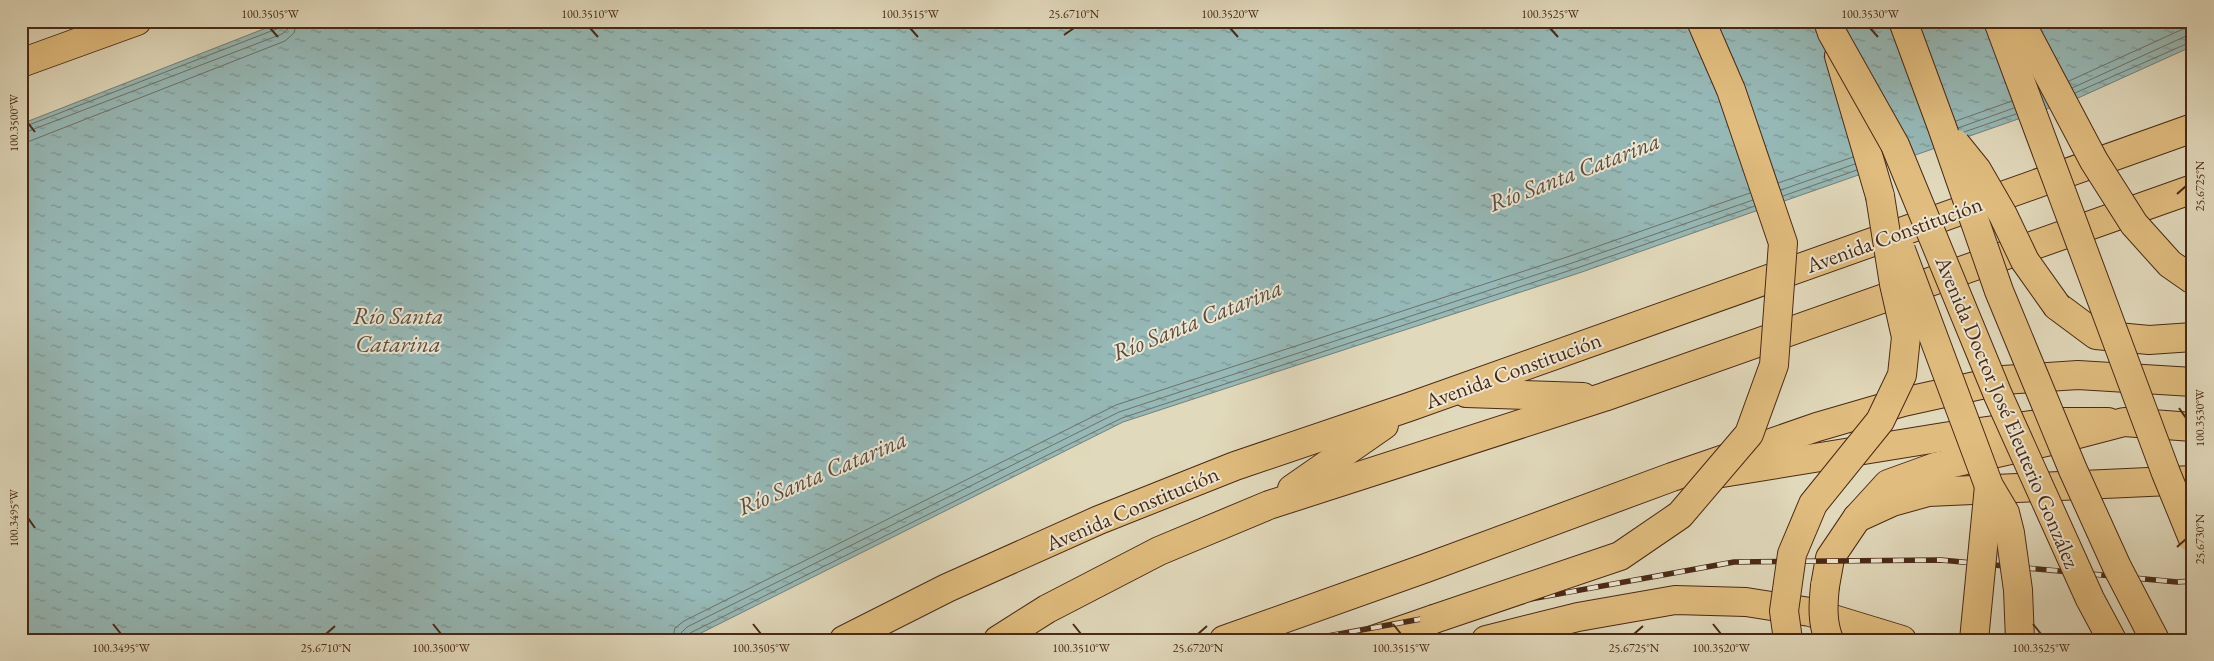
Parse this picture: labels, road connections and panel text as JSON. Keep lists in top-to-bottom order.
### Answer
{
  "streets": {
    "main road": ["Avenida Constitución", "Avenida Doctor José Eleuterio González"]
  },
  "water": ["Río Santa Catarina"],
  "coordinates": [
    "100.3505°W",
    "100.3510°W",
    "100.3515°W",
    "25.6710°N",
    "100.3520°W",
    "100.3525°W",
    "100.3530°W",
    "100.3500°W",
    "25.6725°N",
    "100.3495°W",
    "25.6730°N",
    "25.6720°N"
  ]
}
